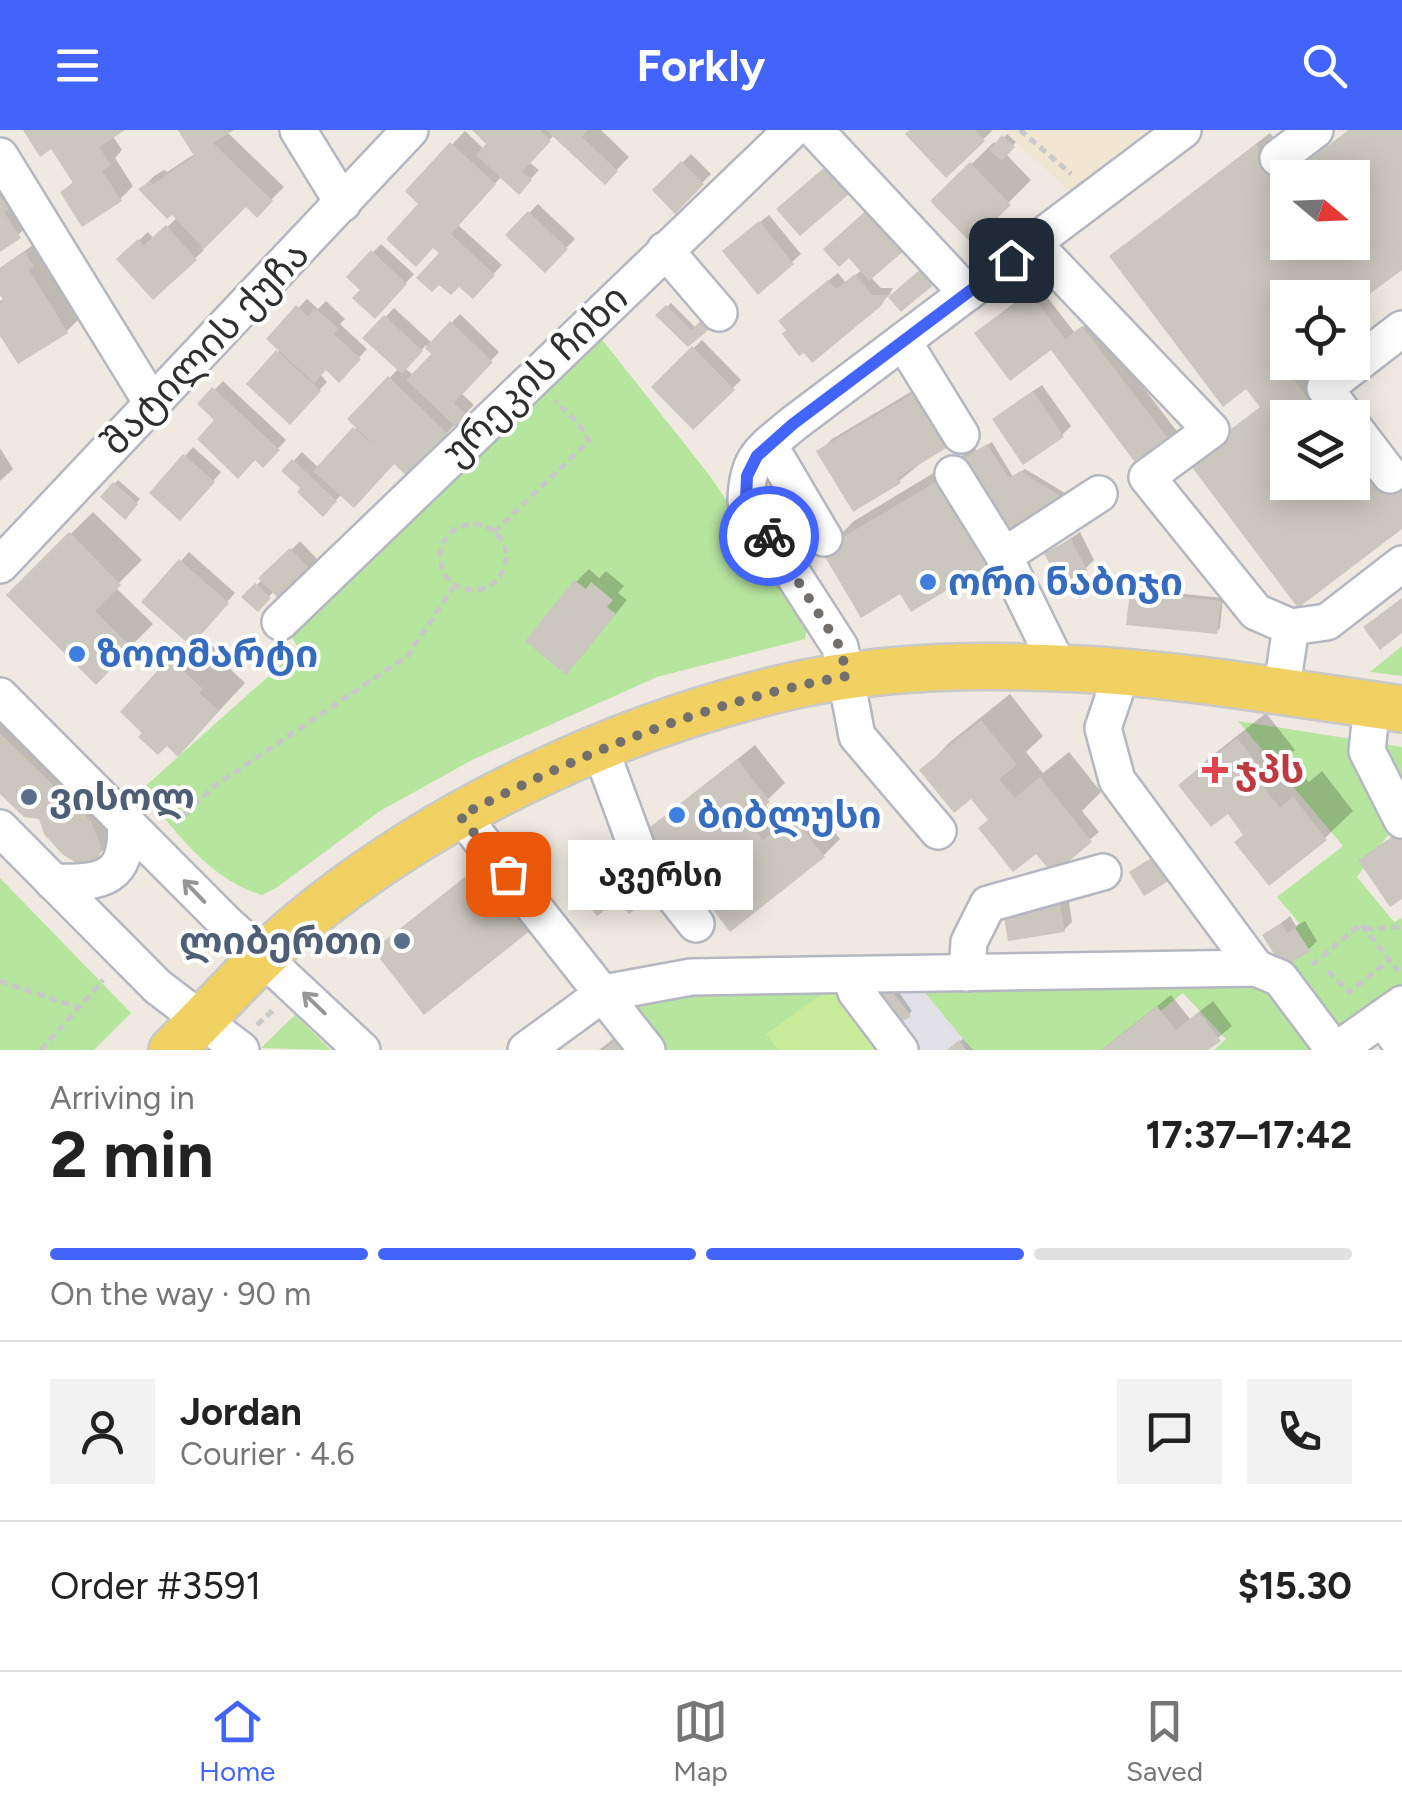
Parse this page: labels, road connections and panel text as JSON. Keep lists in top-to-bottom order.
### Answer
{
  "streets": {
    "street": ["შატილის ქუჩა", "ურეკის ჩიხი"]
  },
  "places": {
    "other": [
      "ორი ნაბიჯი",
      "ზოომარტი",
      "ვისოლ",
      "ბიბლუსი",
      "ავერსი",
      "ლიბერთი"
    ],
    "health": ["ჯპს"]
  },
  "north": "right",
  "page": {
    "header": "Forkly",
    "bubble": "ავერსი",
    "heading": ["2 min", "Arriving in", "17:37–17:42"],
    "panel": [
      "Jordan",
      "Courier · 4.6",
      "Order #3591",
      "$15.30"
    ],
    "bar": "On the way · 90 m",
    "tabs": ["Home", "Map", "Saved"]
  }
}
